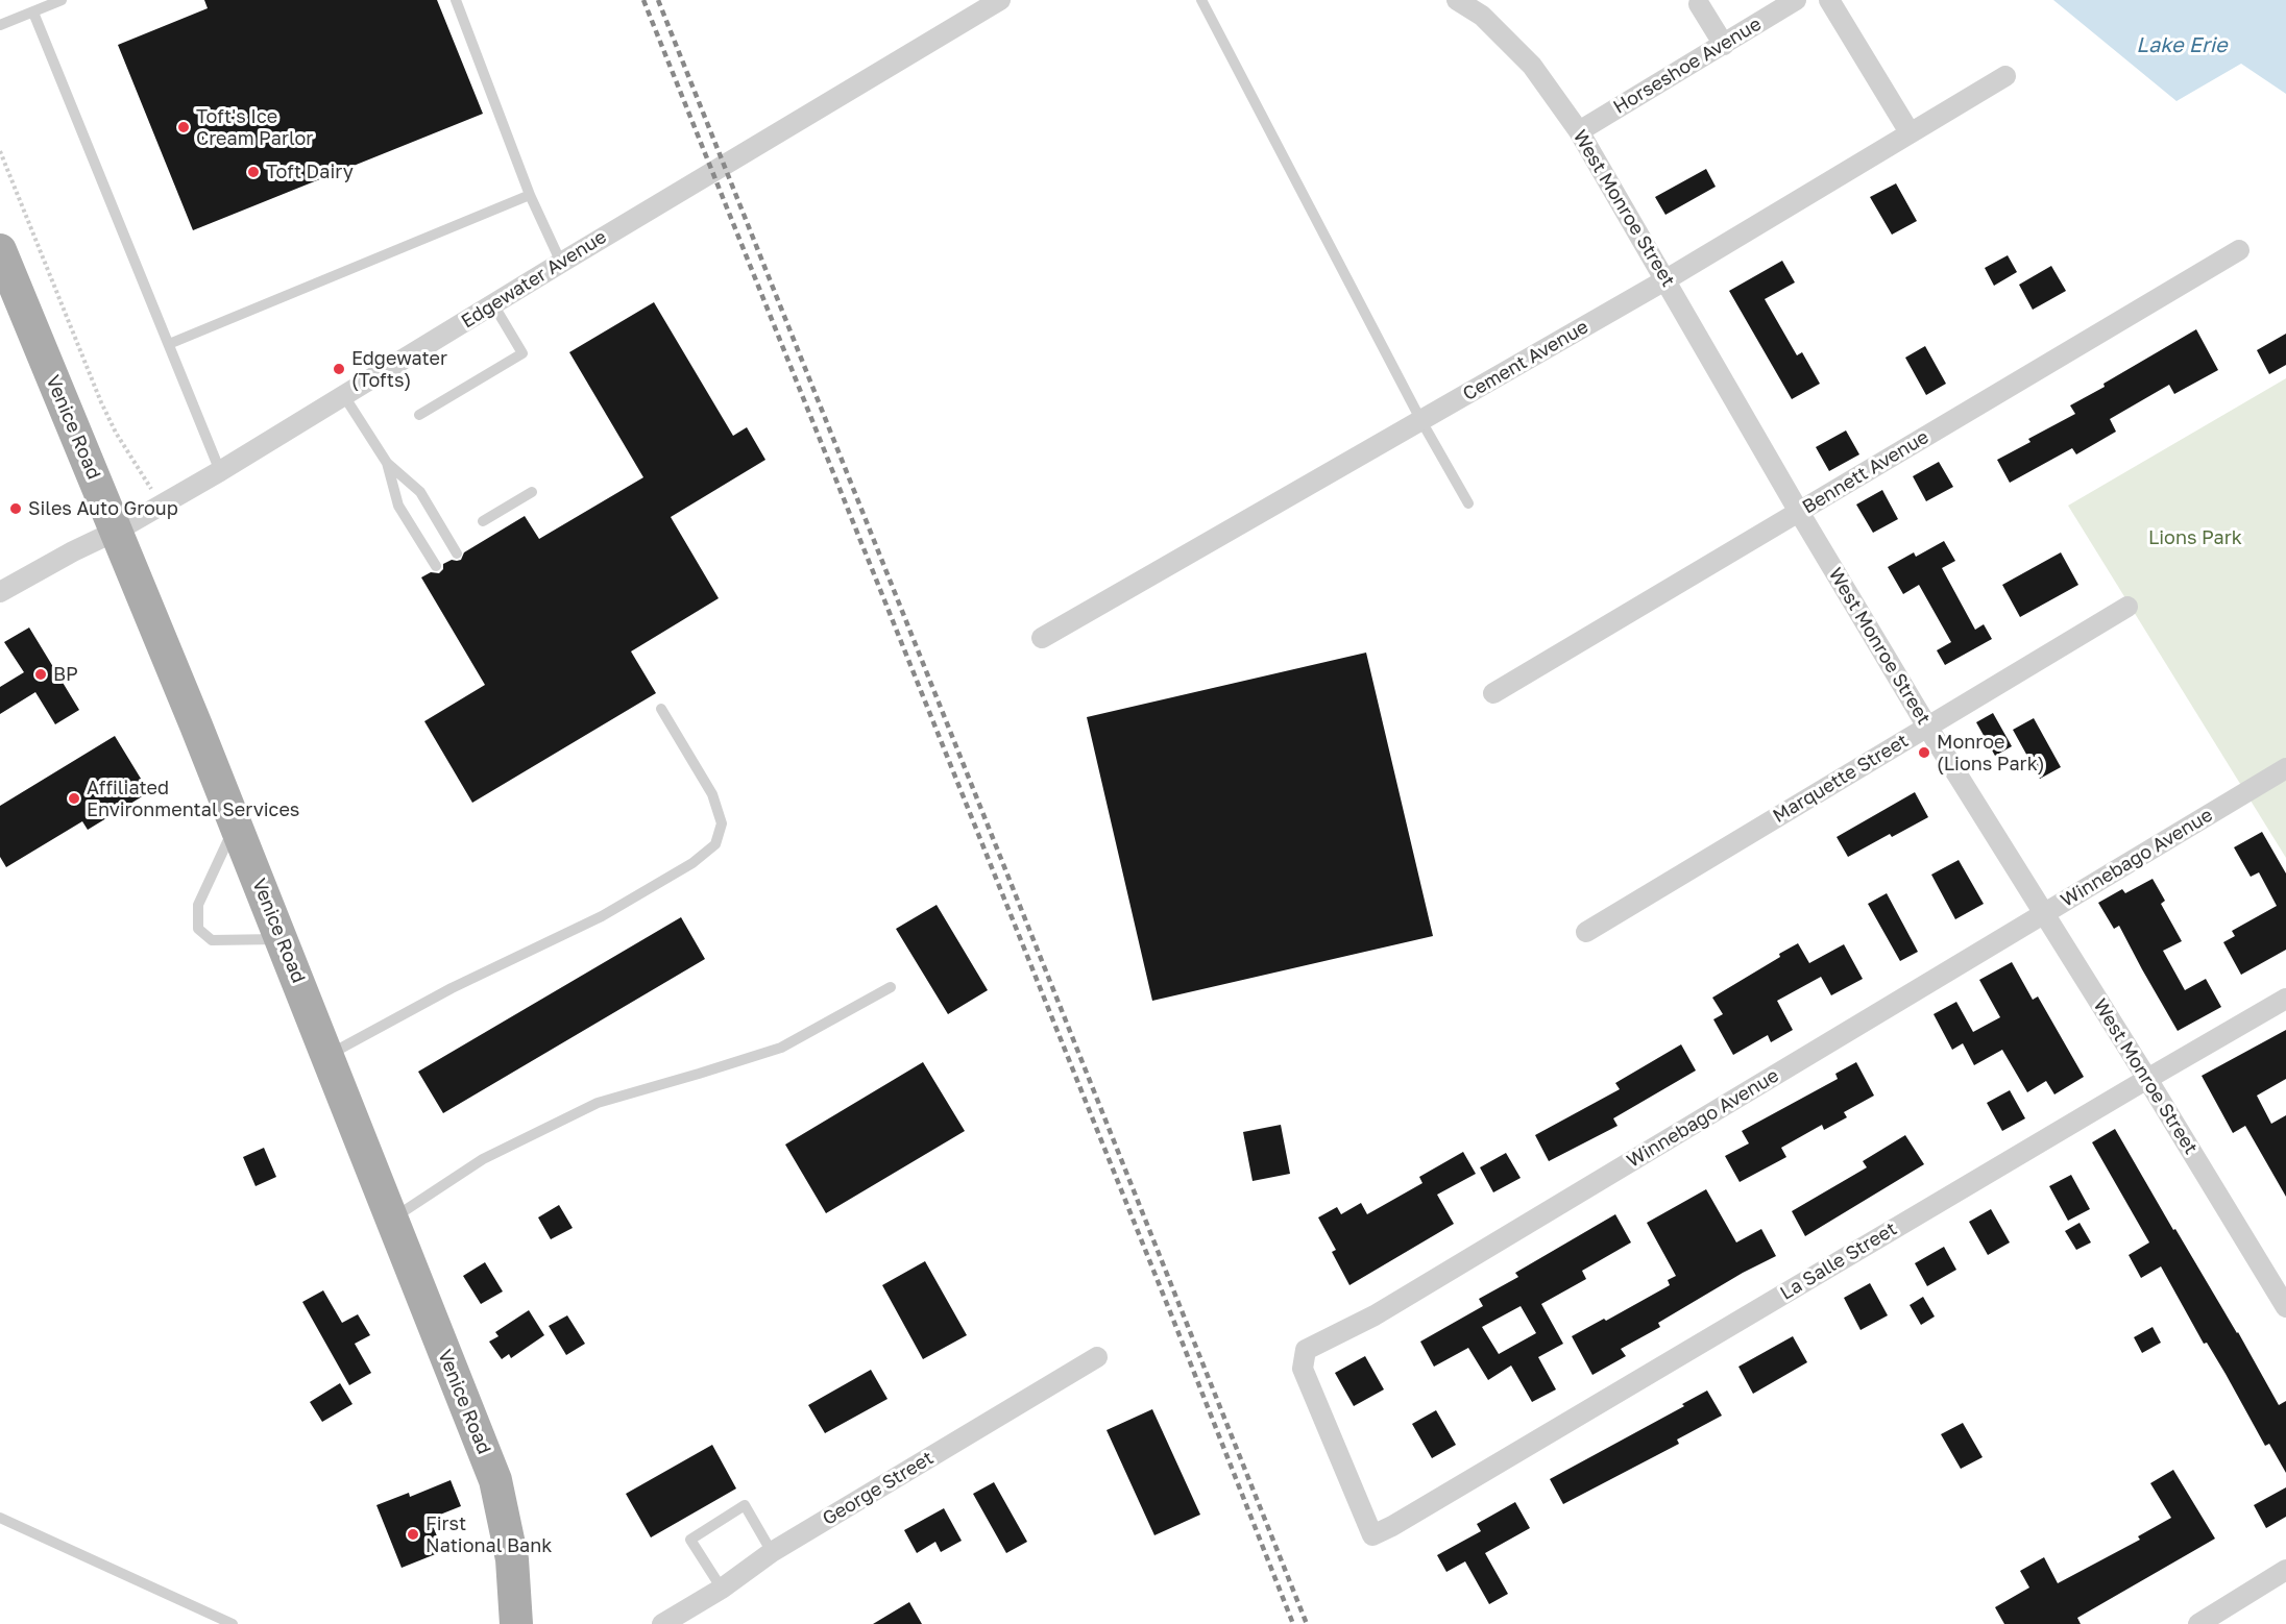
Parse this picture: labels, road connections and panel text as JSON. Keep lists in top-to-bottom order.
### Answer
{
  "streets": {
    "main road": ["Venice Road"],
    "street": [
      "Horseshoe Avenue",
      "West Monroe Street",
      "Edgewater Avenue",
      "Cement Avenue",
      "Bennett Avenue",
      "Marquette Street",
      "Winnebago Avenue",
      "La Salle Street",
      "George Street"
    ]
  },
  "crossings": [
    ["Horseshoe Avenue", "West Monroe Street"],
    ["West Monroe Street", "Cement Avenue"],
    ["West Monroe Street", "Bennett Avenue"],
    ["West Monroe Street", "Marquette Street"],
    ["West Monroe Street", "Winnebago Avenue"],
    ["West Monroe Street", "La Salle Street"],
    ["Edgewater Avenue", "Venice Road"],
    ["Winnebago Avenue", "La Salle Street"]
  ],
  "water": ["Lake Erie"],
  "parks": ["Lions Park"],
  "places": [
    "Toft's Ice Cream Parlor",
    "Toft Dairy",
    "Edgewater (Tofts)",
    "Siles Auto Group",
    "BP",
    "Monroe (Lions Park)",
    "Affiliated Environmental Services",
    "First National Bank"
  ]
}
